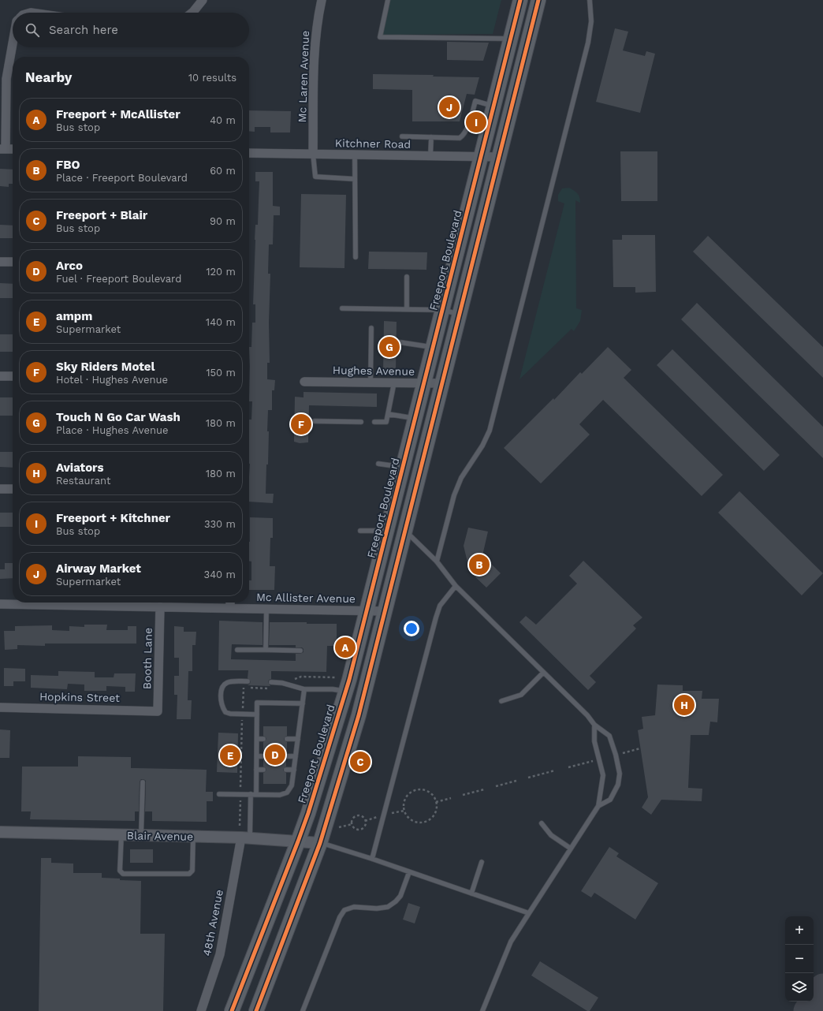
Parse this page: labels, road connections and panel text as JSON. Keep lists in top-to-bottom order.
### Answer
{
  "streets": {
    "main road": ["Freeport Boulevard"],
    "street": [
      "Mc Laren Avenue",
      "Kitchner Road",
      "Hughes Avenue",
      "Mc Allister Avenue",
      "Booth Lane",
      "Hopkins Street",
      "Blair Avenue",
      "48th Avenue"
    ]
  },
  "crossings": [
    ["Mc Laren Avenue", "Kitchner Road"],
    ["Kitchner Road", "Freeport Boulevard"],
    ["Freeport Boulevard", "Hughes Avenue"],
    ["Freeport Boulevard", "Mc Allister Avenue"],
    ["Freeport Boulevard", "Blair Avenue"],
    ["Mc Allister Avenue", "Booth Lane"],
    ["Booth Lane", "Hopkins Street"],
    ["Blair Avenue", "48th Avenue"]
  ],
  "page": {
    "search": "Search here",
    "heading": ["Nearby", "10 results"],
    "pins": [
      "J",
      "I",
      "G",
      "F",
      "B",
      "A",
      "H",
      "D",
      "E",
      "C"
    ],
    "list": [
      {
        "mark": "A",
        "name": "Freeport + McAllister",
        "note": "Bus stop",
        "value": "40 m"
      },
      {
        "mark": "B",
        "name": "FBO",
        "note": "Place · Freeport Boulevard",
        "value": "60 m"
      },
      {
        "mark": "C",
        "name": "Freeport + Blair",
        "note": "Bus stop",
        "value": "90 m"
      },
      {
        "mark": "D",
        "name": "Arco",
        "note": "Fuel · Freeport Boulevard",
        "value": "120 m"
      },
      {
        "mark": "E",
        "name": "ampm",
        "note": "Supermarket",
        "value": "140 m"
      },
      {
        "mark": "F",
        "name": "Sky Riders Motel",
        "note": "Hotel · Hughes Avenue",
        "value": "150 m"
      },
      {
        "mark": "G",
        "name": "Touch N Go Car Wash",
        "note": "Place · Hughes Avenue",
        "value": "180 m"
      },
      {
        "mark": "H",
        "name": "Aviators",
        "note": "Restaurant",
        "value": "180 m"
      },
      {
        "mark": "I",
        "name": "Freeport + Kitchner",
        "note": "Bus stop",
        "value": "330 m"
      },
      {
        "mark": "J",
        "name": "Airway Market",
        "note": "Supermarket",
        "value": "340 m"
      }
    ],
    "map_buttons": ["+", "−"]
  }
}
